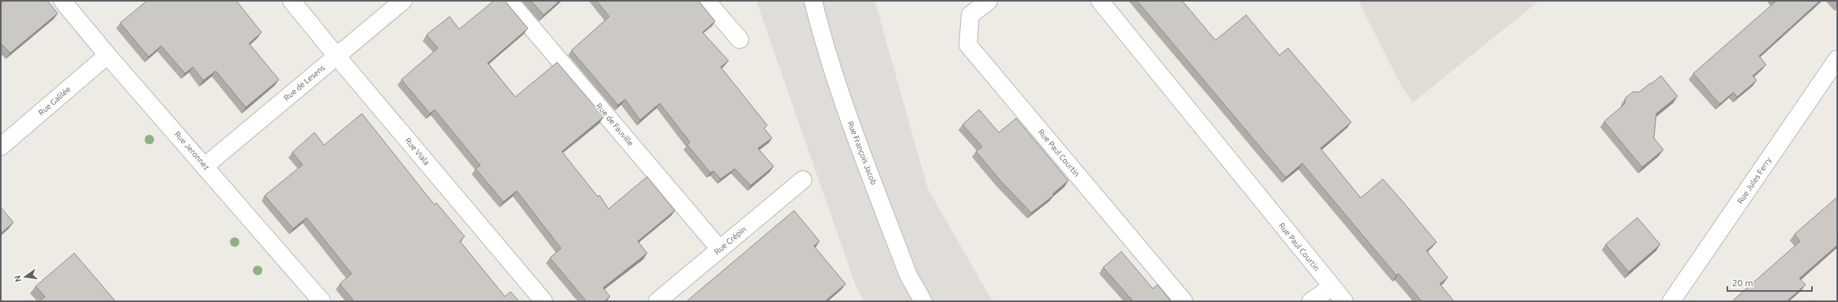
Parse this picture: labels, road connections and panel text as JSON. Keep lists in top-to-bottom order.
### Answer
{
  "streets": {
    "street": [
      "Rue de Lesens",
      "Rue Galilée",
      "Rue de Fauville",
      "Rue Jeronnez",
      "Rue Viala",
      "Rue François Jacob",
      "Rue Paul Courtin",
      "Rue Jules Ferry",
      "Rue Crépin"
    ]
  },
  "crossings": [
    ["Rue de Lesens", "Rue Jeronnez"],
    ["Rue de Lesens", "Rue Viala"],
    ["Rue Galilée", "Rue Jeronnez"],
    ["Rue de Fauville", "Rue Crépin"]
  ],
  "scale_bar": "20 m",
  "north": "left"
}
